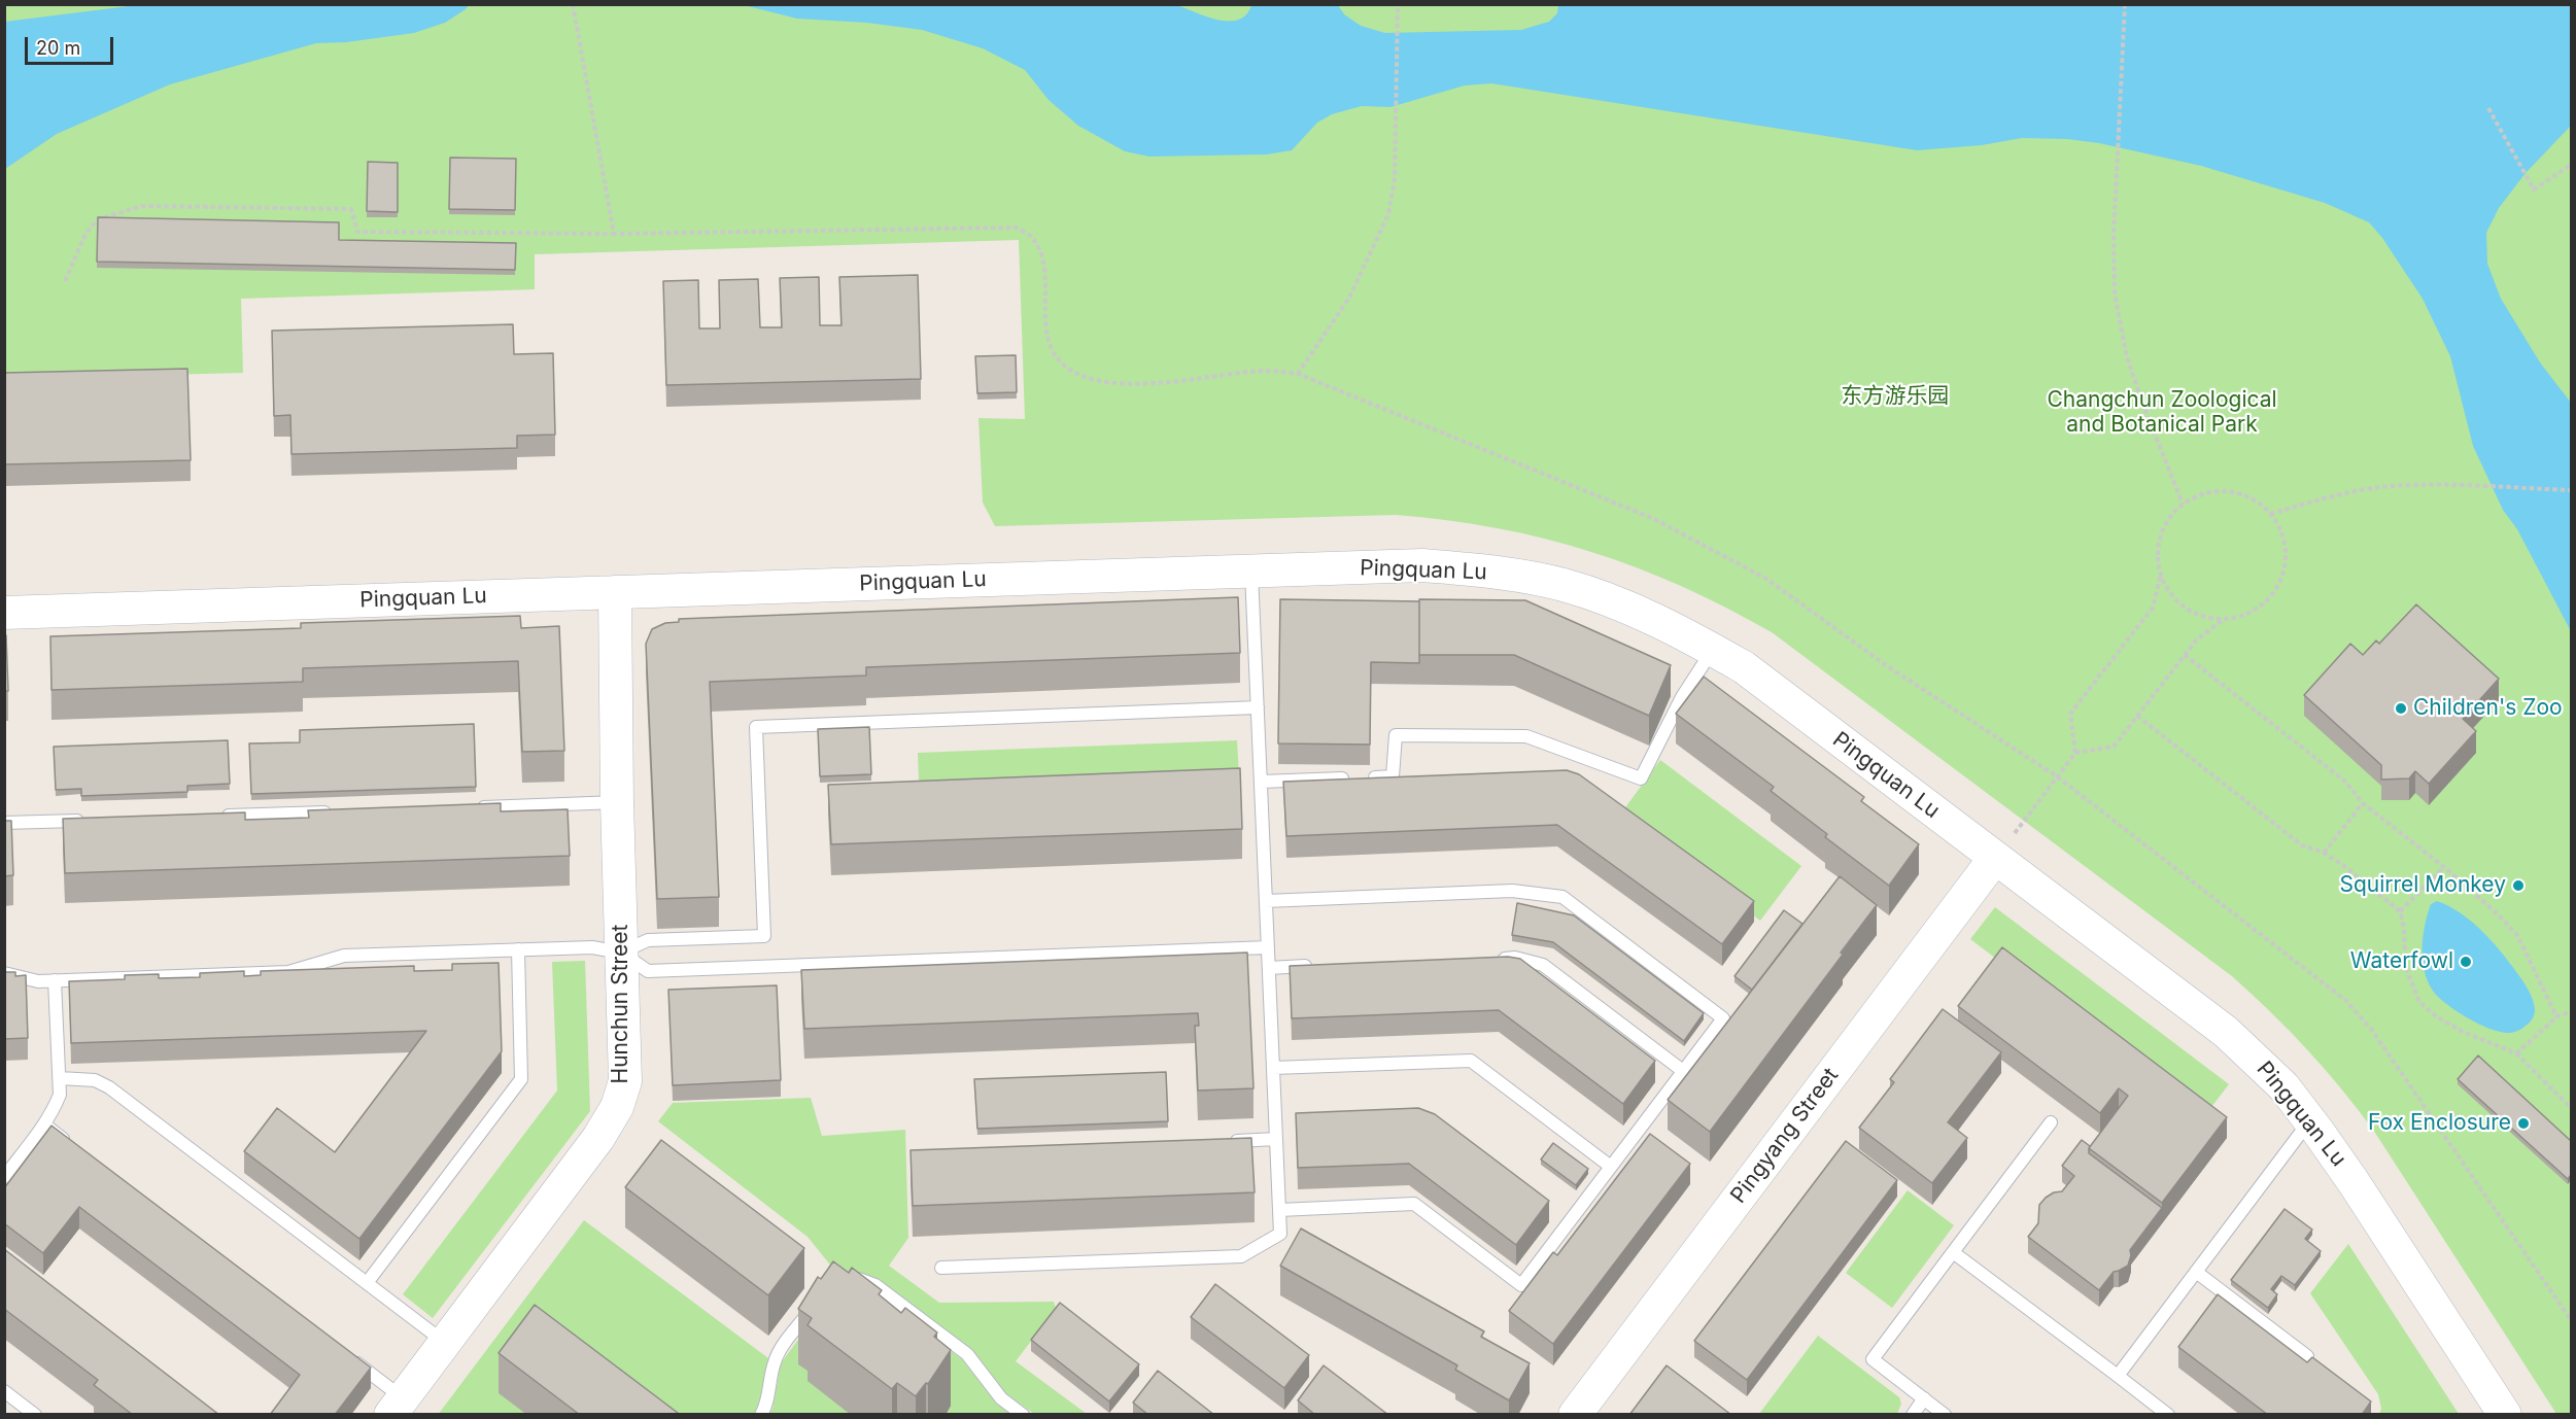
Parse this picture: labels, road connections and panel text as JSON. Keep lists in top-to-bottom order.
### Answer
{
  "streets": {
    "street": ["Pingquan Lu", "Hunchun Street", "Pingyang Street"]
  },
  "crossings": [
    ["Pingquan Lu", "Hunchun Street"],
    ["Pingquan Lu", "Pingyang Street"]
  ],
  "parks": ["东方游乐园", "Changchun Zoological and Botanical Park"],
  "places": [
    "Children's Zoo",
    "Squirrel Monkey",
    "Waterfowl",
    "Fox Enclosure"
  ],
  "scale_bar": "20 m"
}
